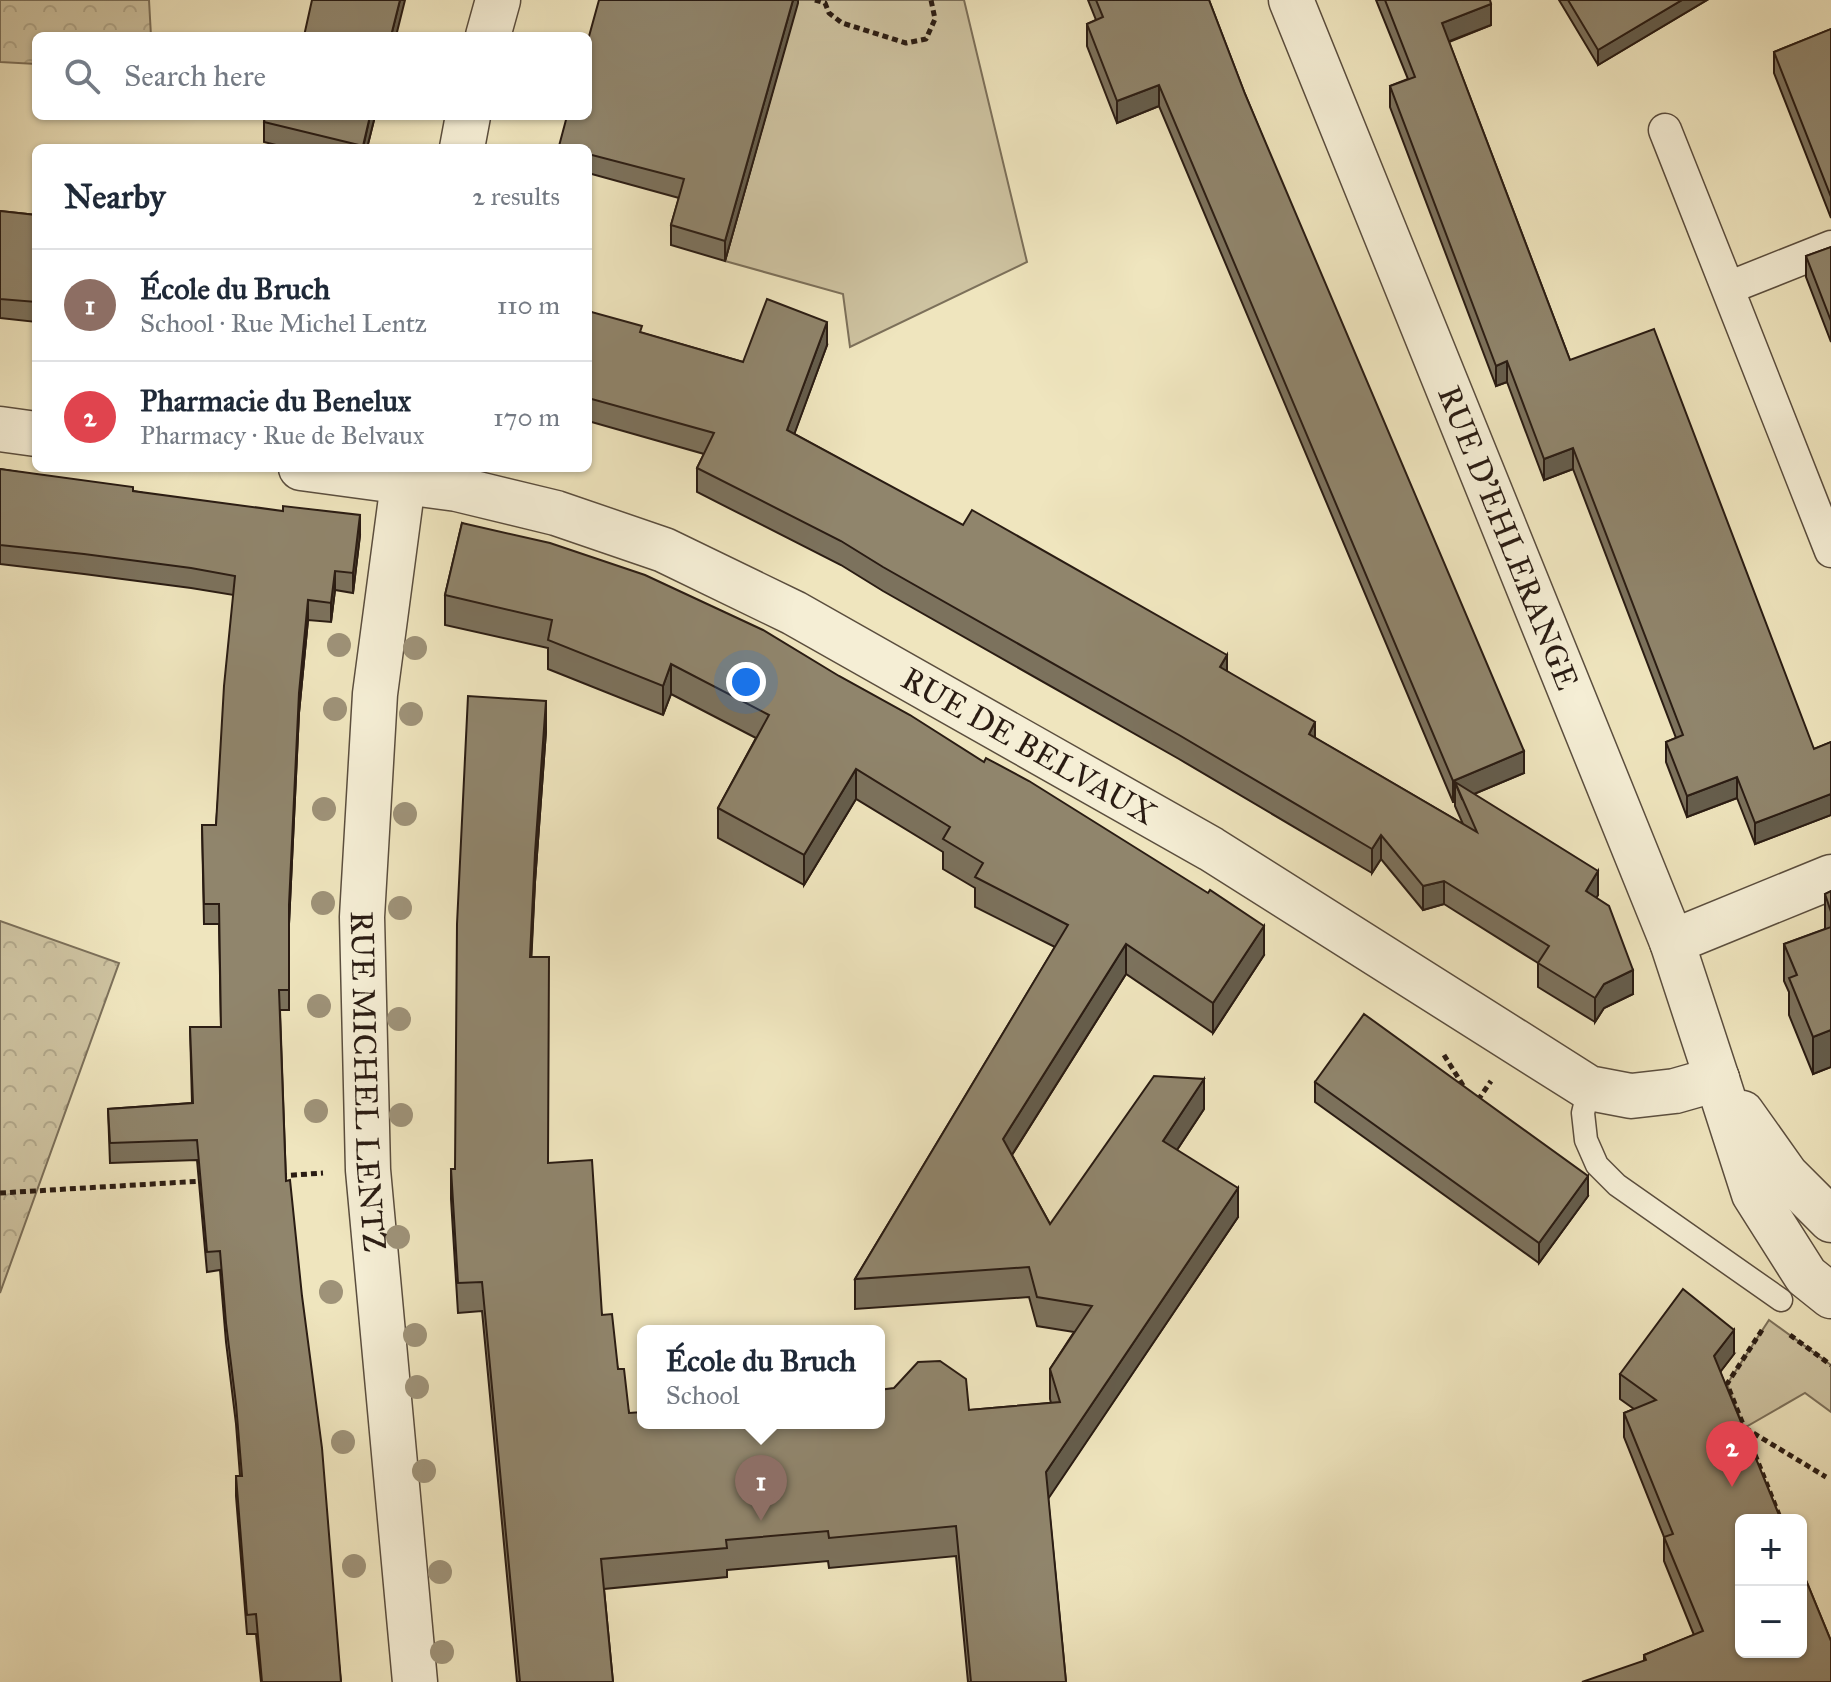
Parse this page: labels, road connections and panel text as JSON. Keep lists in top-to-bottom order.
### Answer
{
  "streets": {
    "street": ["RUE D'EHLERANGE", "RUE DE BELVAUX", "RUE MICHEL LENTZ"]
  },
  "crossings": [
    ["RUE D'EHLERANGE", "RUE DE BELVAUX"],
    ["RUE DE BELVAUX", "RUE MICHEL LENTZ"]
  ],
  "page": {
    "search": "Search here",
    "heading": ["Nearby", "2 results"],
    "list": [
      {
        "mark": "1",
        "name": "École du Bruch",
        "note": "School · Rue Michel Lentz",
        "value": "110 m"
      },
      {
        "mark": "2",
        "name": "Pharmacie du Benelux",
        "note": "Pharmacy · Rue de Belvaux",
        "value": "170 m"
      }
    ],
    "popup": ["École du Bruch", "School"],
    "pins": ["2", "1"],
    "map_buttons": ["+", "−"]
  }
}
